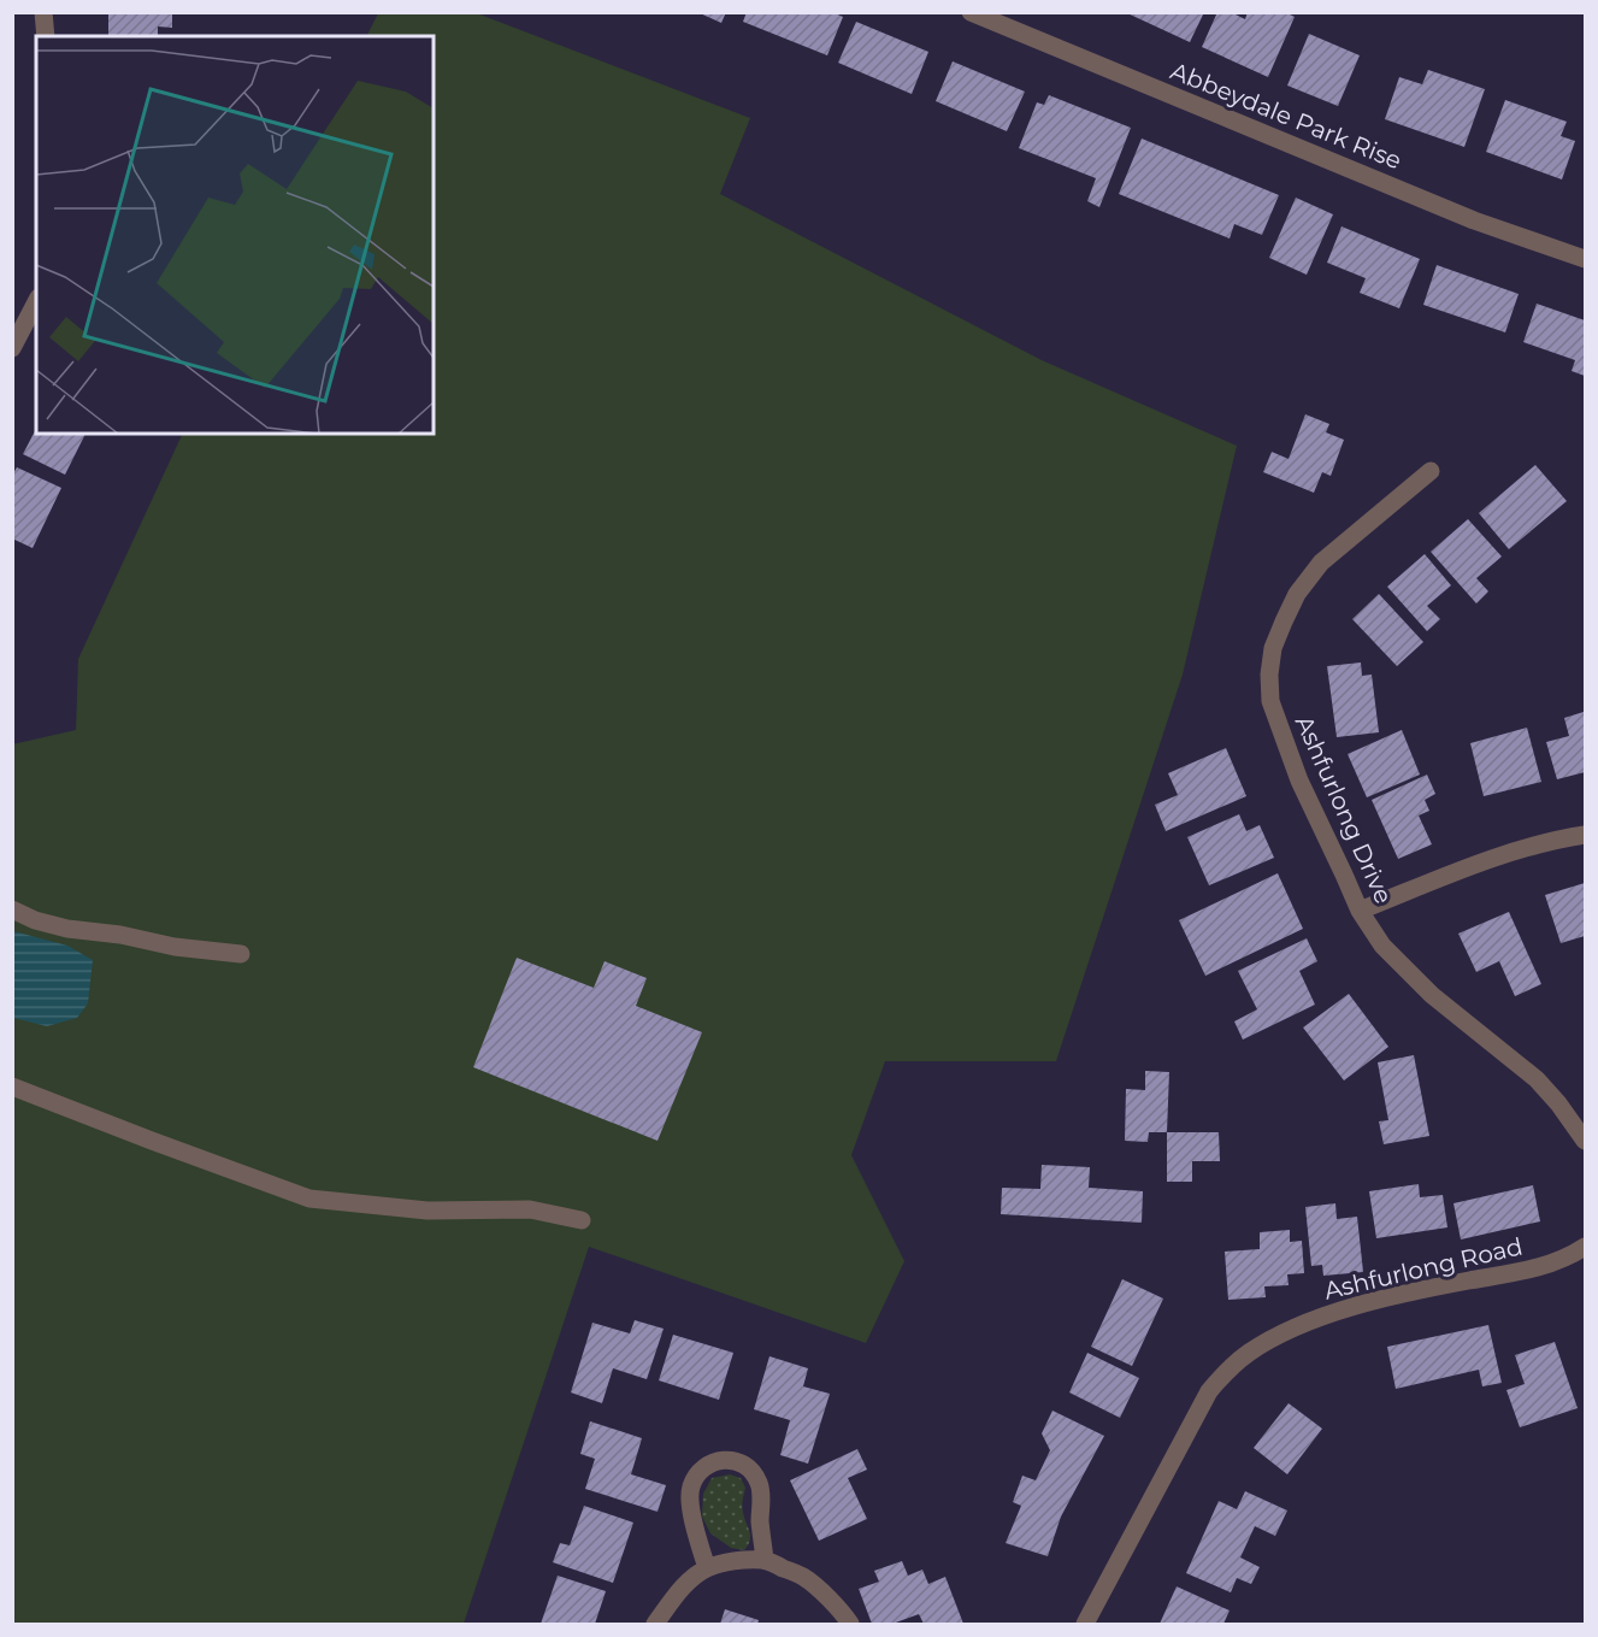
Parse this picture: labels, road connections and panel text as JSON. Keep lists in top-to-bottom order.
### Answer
{
  "streets": {
    "street": ["Abbeydale Park Rise", "Ashfurlong Drive", "Ashfurlong Road"]
  }
}
